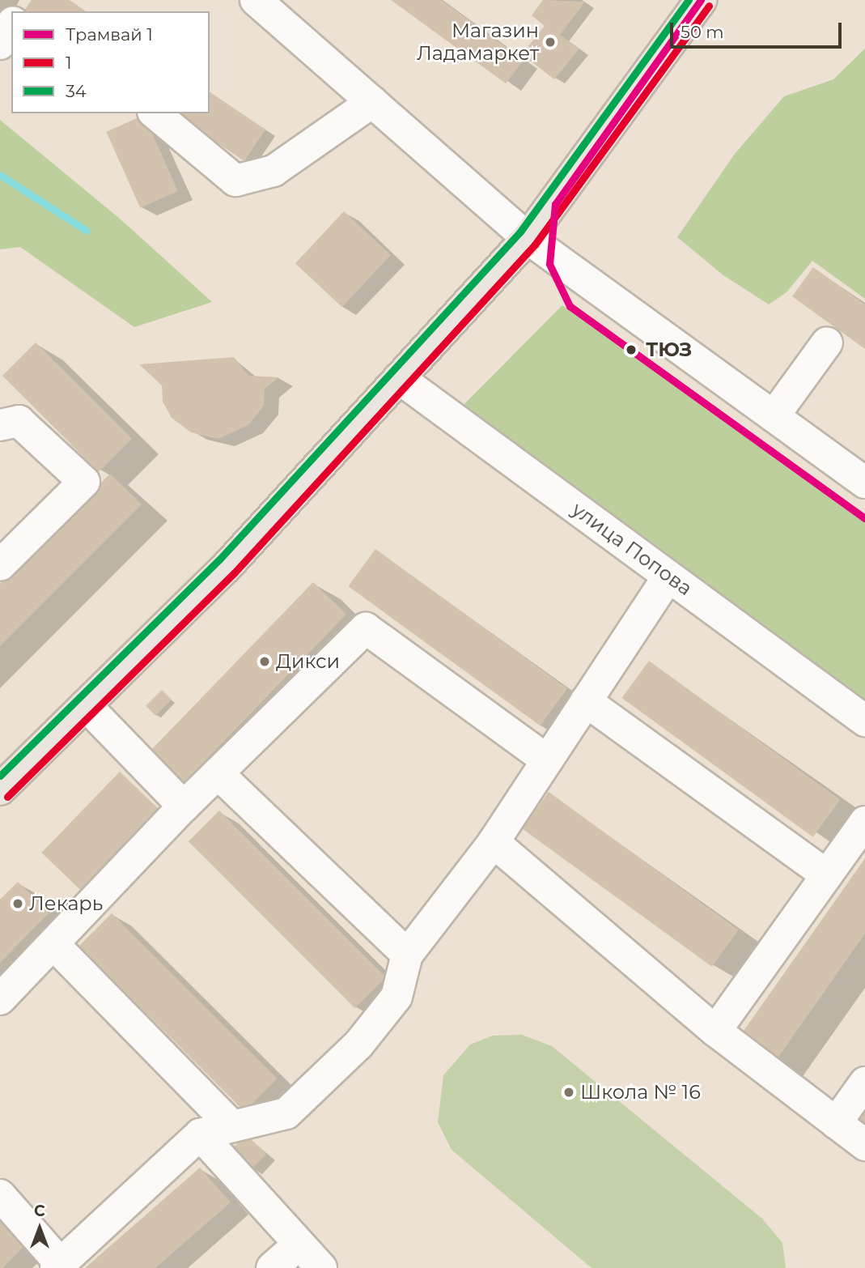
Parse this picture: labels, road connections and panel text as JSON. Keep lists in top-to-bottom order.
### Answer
{
  "streets": {
    "street": ["улица Попова"]
  },
  "places": [
    "Магазин Ладамаркет",
    "ТЮЗ",
    "Дикси",
    "Лекарь",
    "Школа № 16"
  ],
  "lines": ["tram line 1", "transit line 34", "transit line 1"],
  "legend": ["Трамвай 1", "1", "34"],
  "scale_bar": "50 m",
  "north": "top"
}
